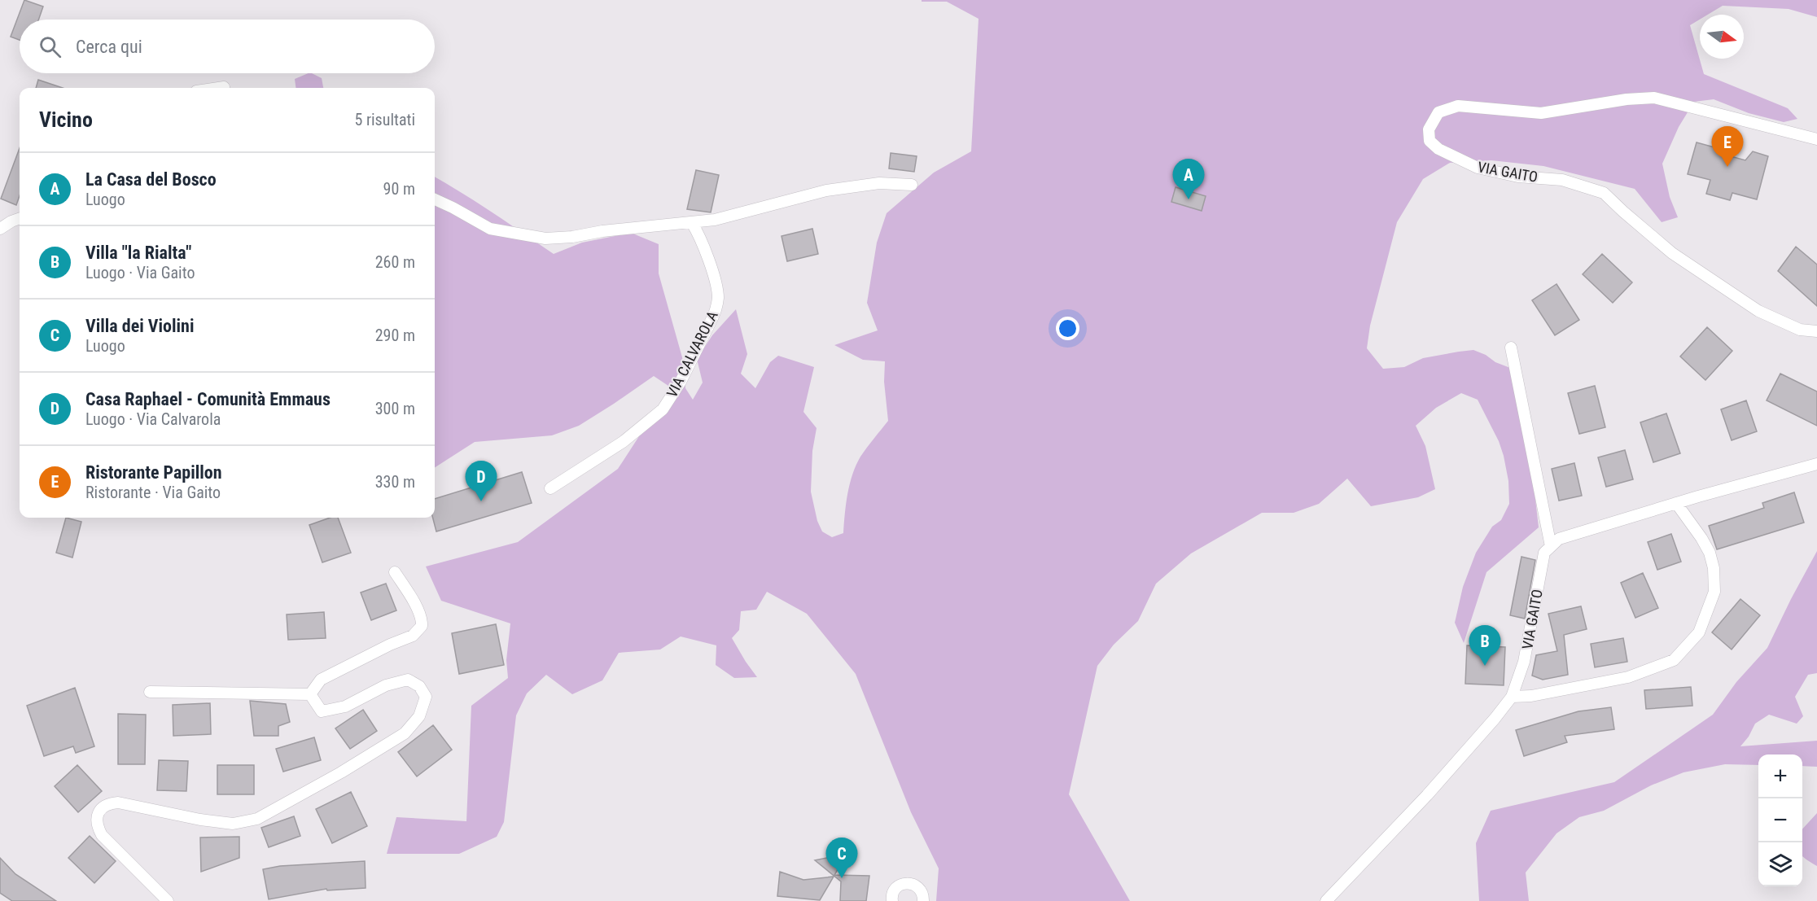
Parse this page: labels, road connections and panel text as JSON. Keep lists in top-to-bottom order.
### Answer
{
  "streets": {
    "street": ["VIA GAITO", "VIA CALVAROLA"]
  },
  "north": "right",
  "page": {
    "search": "Cerca qui",
    "heading": ["Vicino", "5 risultati"],
    "pins": [
      "E",
      "A",
      "D",
      "B",
      "C"
    ],
    "list": [
      {
        "mark": "A",
        "name": "La Casa del Bosco",
        "note": "Luogo",
        "value": "90 m"
      },
      {
        "mark": "B",
        "name": "Villa \"la Rialta\"",
        "note": "Luogo · Via Gaito",
        "value": "260 m"
      },
      {
        "mark": "C",
        "name": "Villa dei Violini",
        "note": "Luogo",
        "value": "290 m"
      },
      {
        "mark": "D",
        "name": "Casa Raphael - Comunità Emmaus",
        "note": "Luogo · Via Calvarola",
        "value": "300 m"
      },
      {
        "mark": "E",
        "name": "Ristorante Papillon",
        "note": "Ristorante · Via Gaito",
        "value": "330 m"
      }
    ],
    "map_buttons": ["+", "−"]
  }
}
